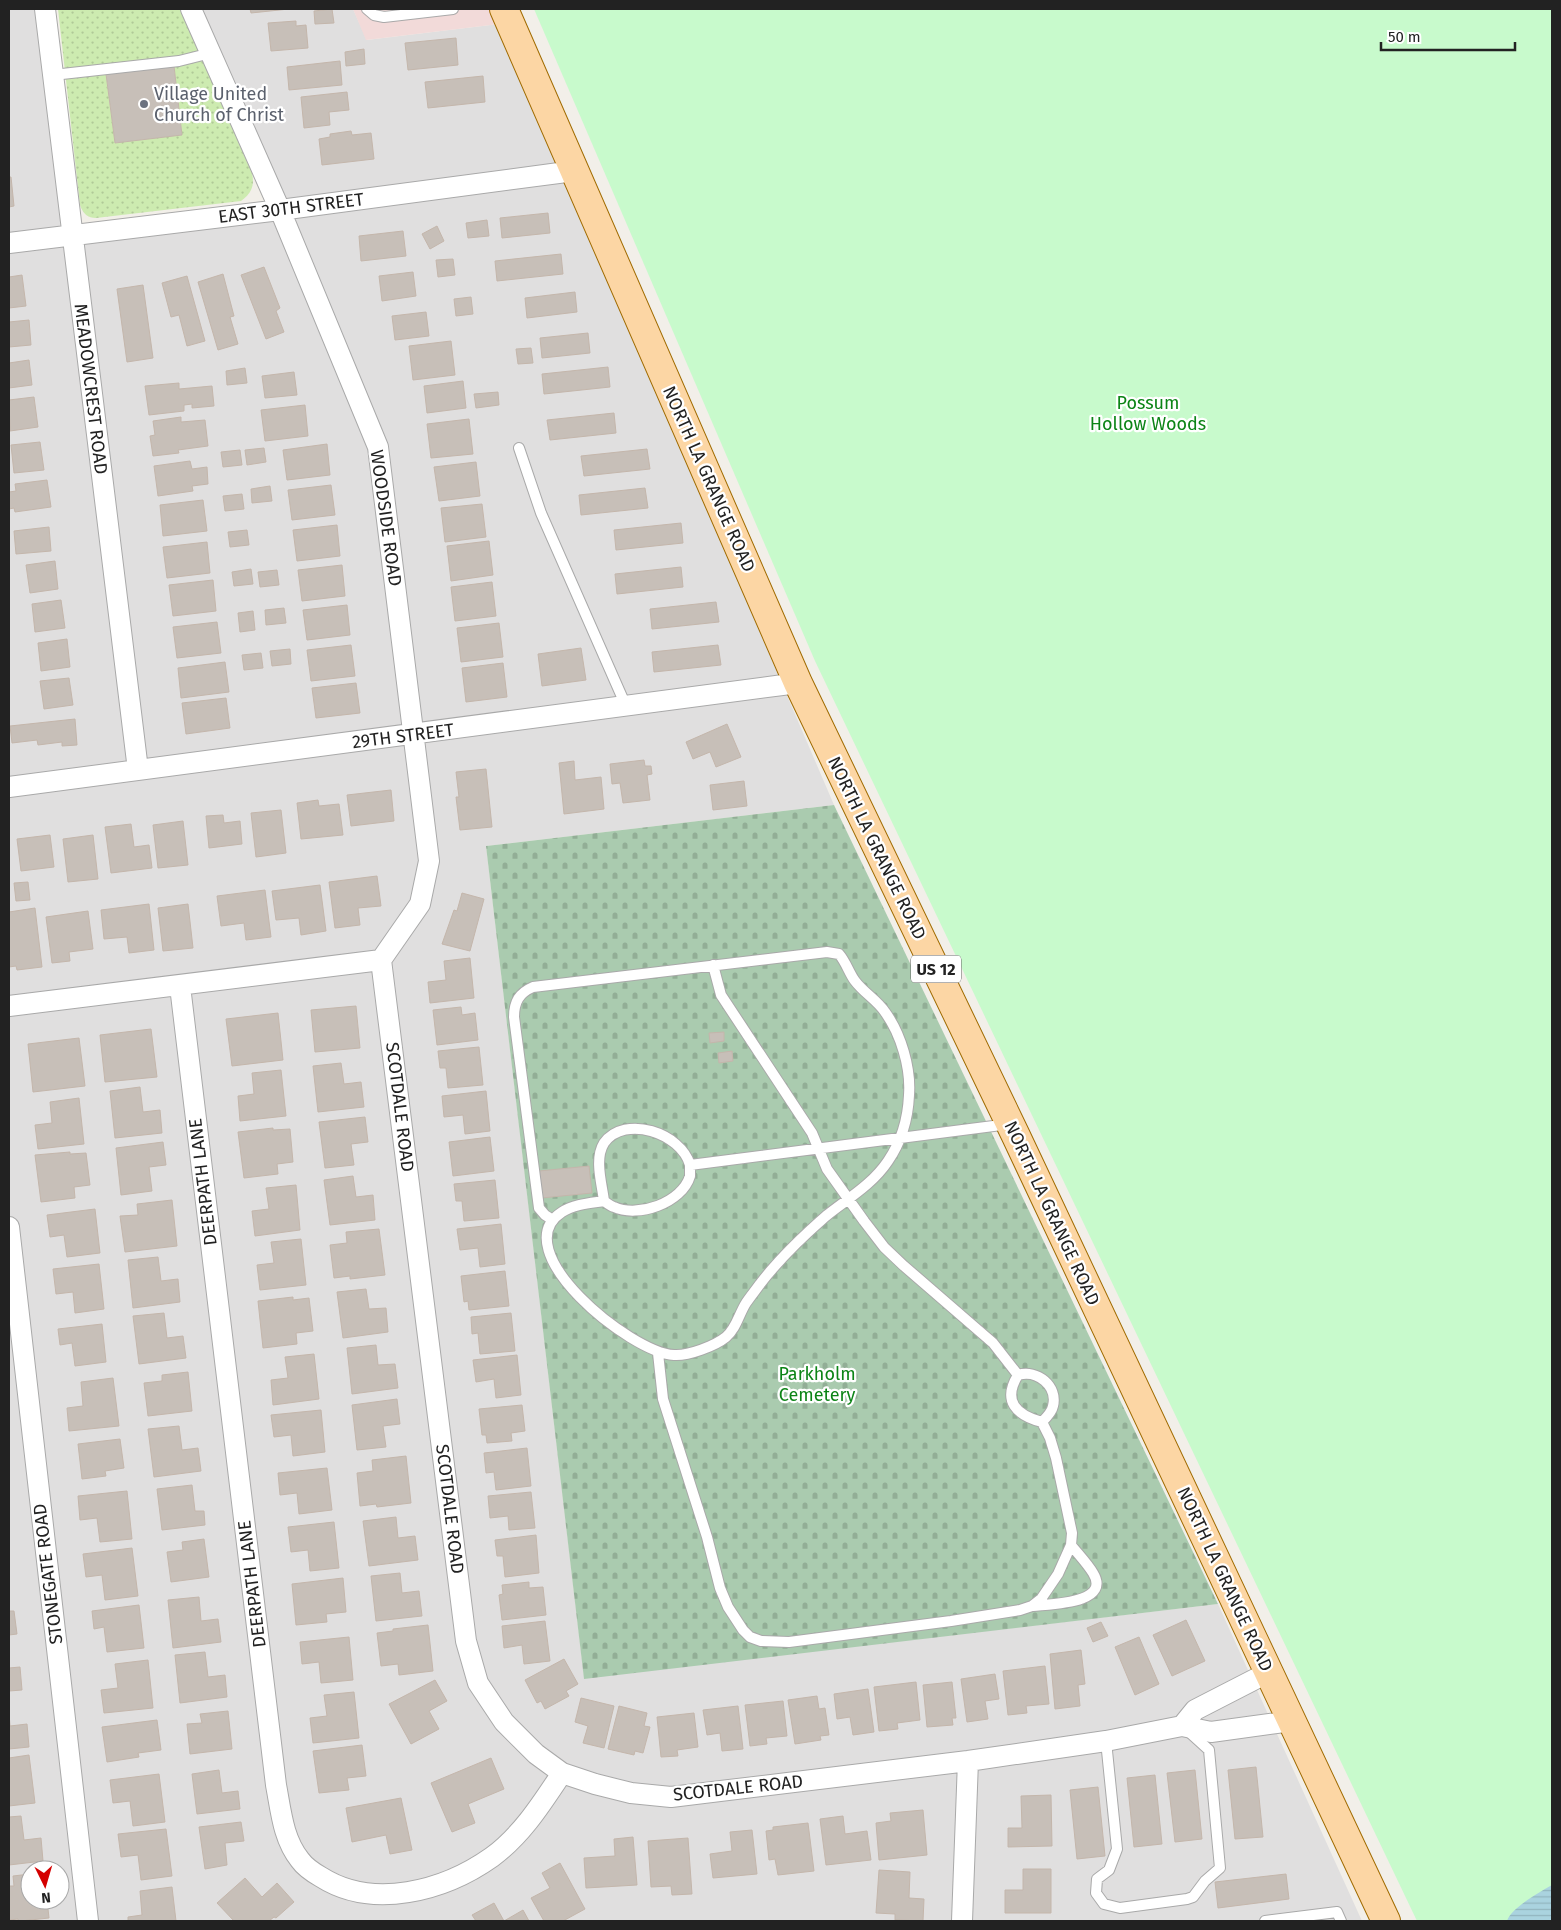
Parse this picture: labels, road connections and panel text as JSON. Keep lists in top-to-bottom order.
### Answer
{
  "streets": {
    "main road": ["NORTH LA GRANGE ROAD", "US 12"],
    "street": [
      "EAST 30TH STREET",
      "MEADOWCREST ROAD",
      "WOODSIDE ROAD",
      "29TH STREET",
      "SCOTDALE ROAD",
      "DEERPATH LANE",
      "STONEGATE ROAD"
    ]
  },
  "crossings": [
    ["EAST 30TH STREET", "MEADOWCREST ROAD"],
    ["EAST 30TH STREET", "NORTH LA GRANGE ROAD"],
    ["EAST 30TH STREET", "WOODSIDE ROAD"],
    ["MEADOWCREST ROAD", "29TH STREET"],
    ["NORTH LA GRANGE ROAD", "29TH STREET"],
    ["NORTH LA GRANGE ROAD", "SCOTDALE ROAD"],
    ["WOODSIDE ROAD", "29TH STREET"],
    ["WOODSIDE ROAD", "SCOTDALE ROAD"],
    ["SCOTDALE ROAD", "DEERPATH LANE"]
  ],
  "parks": ["Possum Hollow Woods", "Parkholm Cemetery"],
  "places": ["Village United Church of Christ"],
  "scale_bar": "50 m",
  "north": "bottom"
}
